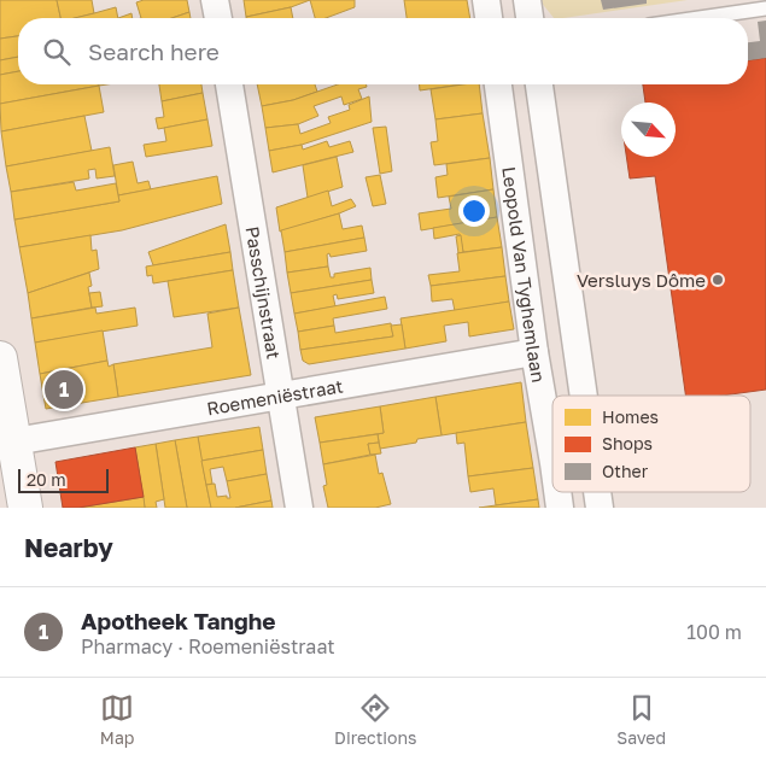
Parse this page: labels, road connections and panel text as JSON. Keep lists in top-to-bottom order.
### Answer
{
  "streets": {
    "street": ["Leopold Van Tyghemlaan", "Passchijnstraat", "Roemeniëstraat"]
  },
  "crossings": [
    ["Leopold Van Tyghemlaan", "Roemeniëstraat"],
    ["Passchijnstraat", "Roemeniëstraat"]
  ],
  "places": ["Versluys Dôme"],
  "legend": ["Homes", "Shops", "Other"],
  "scale_bar": "20 m",
  "north": "bottom right",
  "page": {
    "search": "Search here",
    "pins": "1",
    "scale": "20 m",
    "heading": "Nearby",
    "list": [
      {
        "mark": "1",
        "name": "Apotheek Tanghe",
        "note": "Pharmacy · Roemeniëstraat",
        "value": "100 m"
      }
    ],
    "nav": ["Map", "Directions", "Saved"]
  }
}
